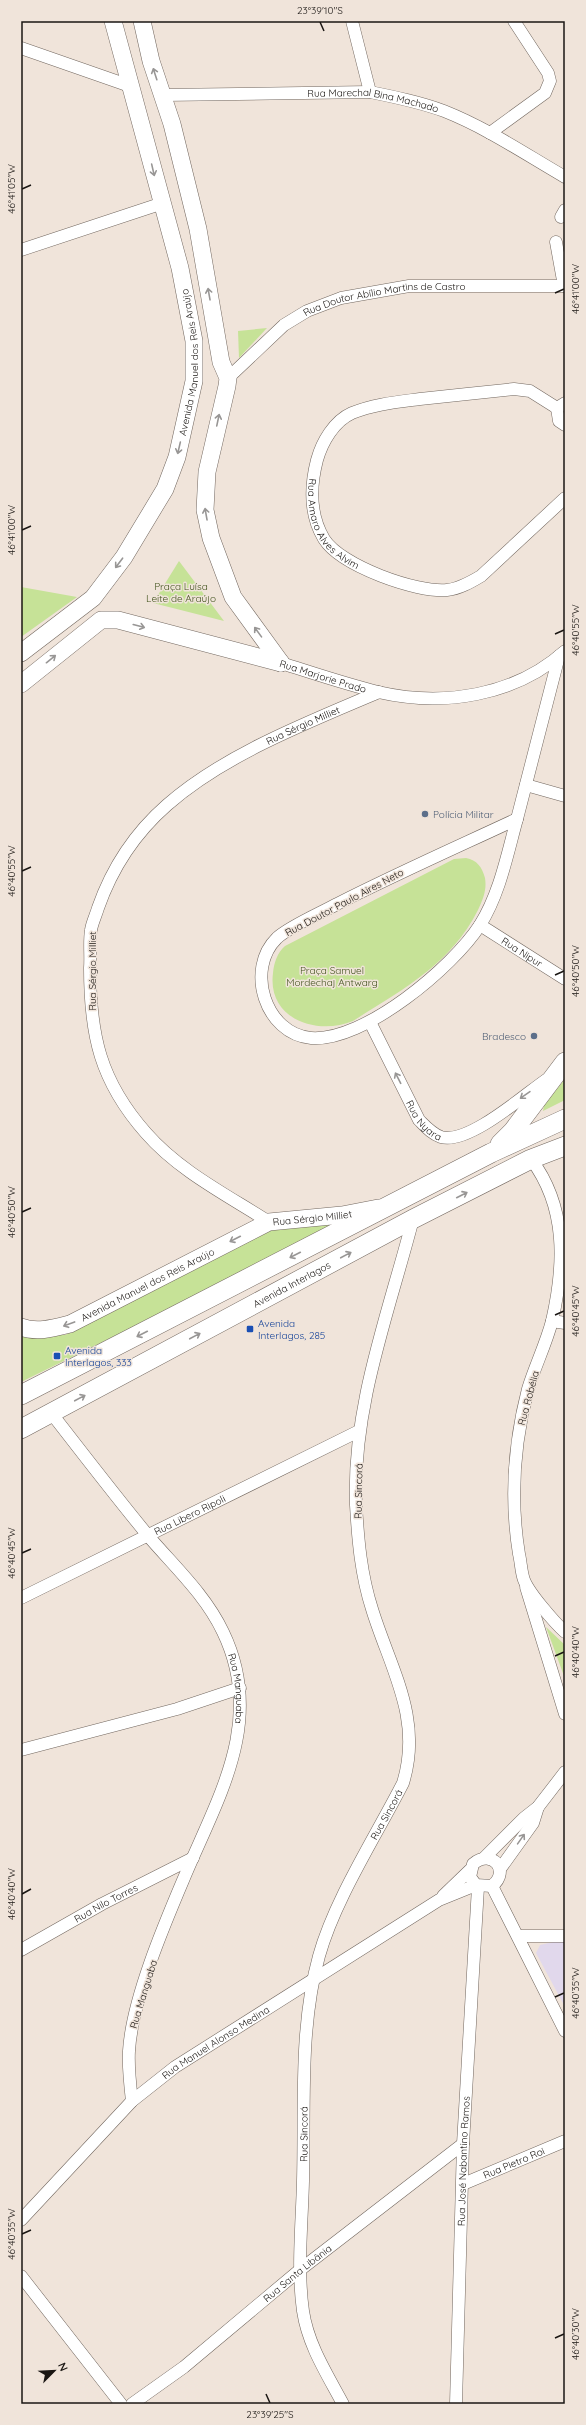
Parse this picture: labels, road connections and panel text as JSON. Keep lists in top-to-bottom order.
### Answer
{
  "streets": {
    "main road": ["Avenida Interlagos"],
    "street": [
      "Rua Marechal Bina Machado",
      "Rua Doutor Abílio Martins de Castro",
      "Avenida Manuel dos Reis Araújo",
      "Rua Amaro Alves Alvim",
      "Rua Marjorie Prado",
      "Rua Sérgio Milliet",
      "Rua Doutor Paulo Aires Neto",
      "Rua Nipur",
      "Rua Nyara",
      "Rua Robélia",
      "Rua Sincorá",
      "Rua Libero Ripoli",
      "Rua Manguaba",
      "Rua Nilo Torres",
      "Rua Manuel Alonso Medina",
      "Rua José Nabantino Ramos",
      "Rua Pietro Roi",
      "Rua Santa Libânia"
    ]
  },
  "crossings": [
    ["Rua Doutor Abílio Martins de Castro", "Rua Marjorie Prado"],
    ["Avenida Manuel dos Reis Araújo", "Rua Sérgio Milliet"],
    ["Rua Marjorie Prado", "Rua Sérgio Milliet"],
    ["Rua Marjorie Prado", "Rua Doutor Paulo Aires Neto"],
    ["Rua Doutor Paulo Aires Neto", "Rua Nipur"],
    ["Rua Doutor Paulo Aires Neto", "Rua Nyara"],
    ["Avenida Interlagos", "Rua Robélia"],
    ["Avenida Interlagos", "Rua Sincorá"],
    ["Avenida Interlagos", "Rua Manguaba"],
    ["Rua Sincorá", "Rua Libero Ripoli"],
    ["Rua Sincorá", "Rua Manuel Alonso Medina"],
    ["Rua Sincorá", "Rua Santa Libânia"],
    ["Rua Libero Ripoli", "Rua Manguaba"],
    ["Rua Manguaba", "Rua Nilo Torres"],
    ["Rua Manguaba", "Rua Manuel Alonso Medina"],
    ["Rua Manuel Alonso Medina", "Rua José Nabantino Ramos"],
    ["Rua José Nabantino Ramos", "Rua Pietro Roi"],
    ["Rua José Nabantino Ramos", "Rua Santa Libânia"]
  ],
  "one_way": ["Avenida Manuel dos Reis Araújo", "Rua Marjorie Prado"],
  "parks": ["Praça Luísa Leite de Araújo", "Praça Samuel Mordechaj Antwarg"],
  "places": {
    "other": ["Polícia Militar", "Bradesco"],
    "transit": ["Avenida Interlagos, 285", "Avenida Interlagos, 333"]
  },
  "north": "top right",
  "coordinates": [
    "23°39'10\"S",
    "46°41'05\"W",
    "46°41'00\"W",
    "46°40'55\"W",
    "46°40'50\"W",
    "46°40'45\"W",
    "46°40'40\"W",
    "46°40'35\"W",
    "46°40'30\"W",
    "23°39'25\"S"
  ]
}
